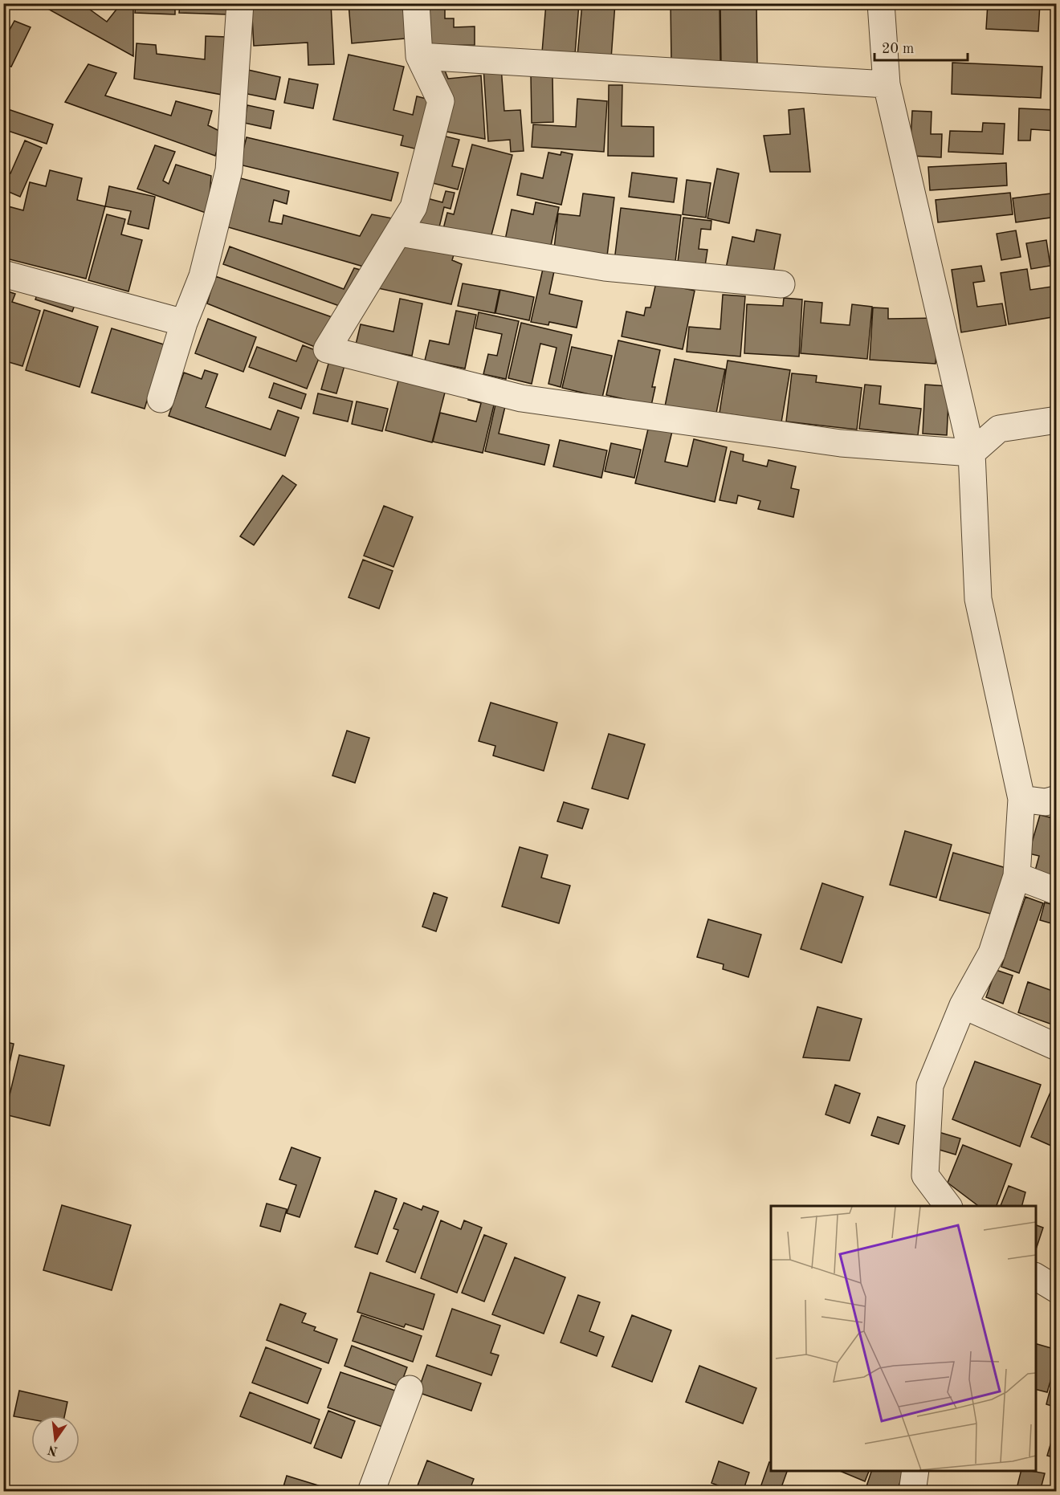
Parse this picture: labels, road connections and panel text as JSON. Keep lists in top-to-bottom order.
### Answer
{
  "scale_bar": "20 m",
  "north": "bottom"
}
